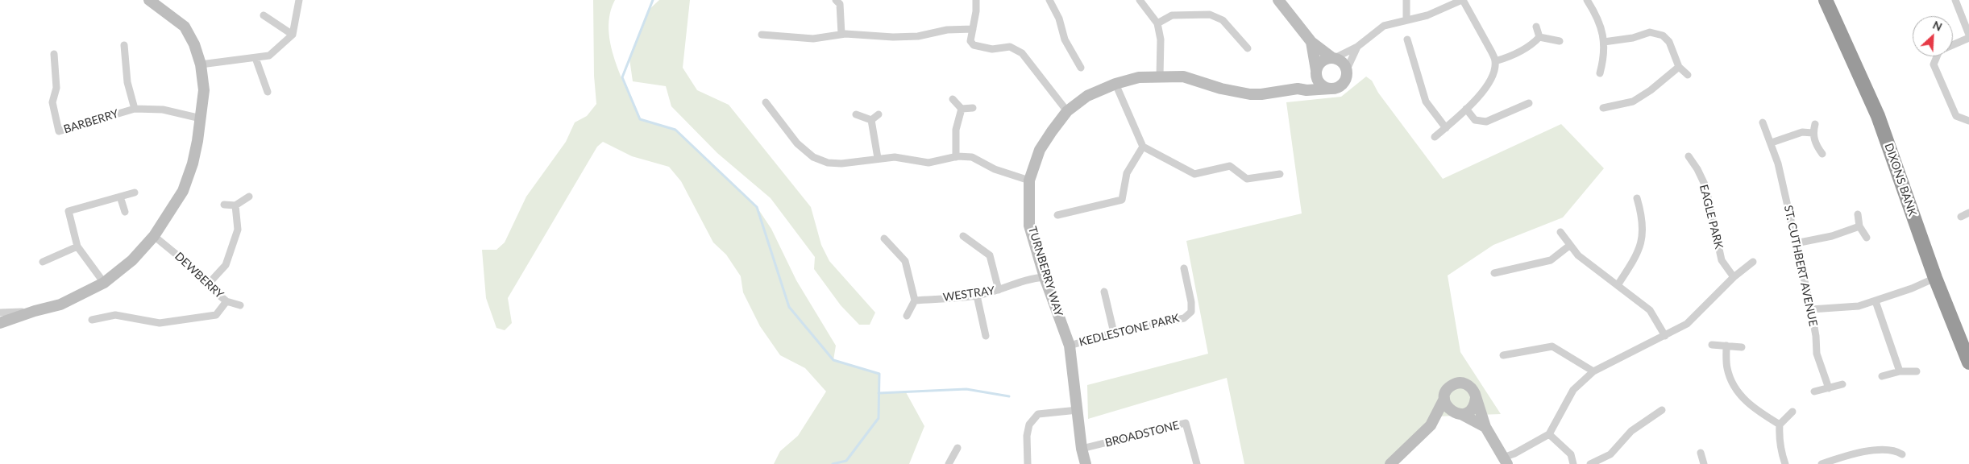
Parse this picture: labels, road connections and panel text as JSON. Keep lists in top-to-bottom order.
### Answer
{
  "streets": {
    "highway": ["DIXONS BANK"],
    "street": [
      "BARBERRY",
      "EAGLE PARK",
      "ST. CUTHBERT AVENUE",
      "TURNBERRY WAY",
      "DEWBERRY",
      "WESTRAY",
      "KEDLESTONE PARK",
      "BROADSTONE"
    ]
  },
  "crossings": [
    ["TURNBERRY WAY", "WESTRAY"],
    ["TURNBERRY WAY", "KEDLESTONE PARK"],
    ["TURNBERRY WAY", "BROADSTONE"]
  ],
  "north": "top right"
}
